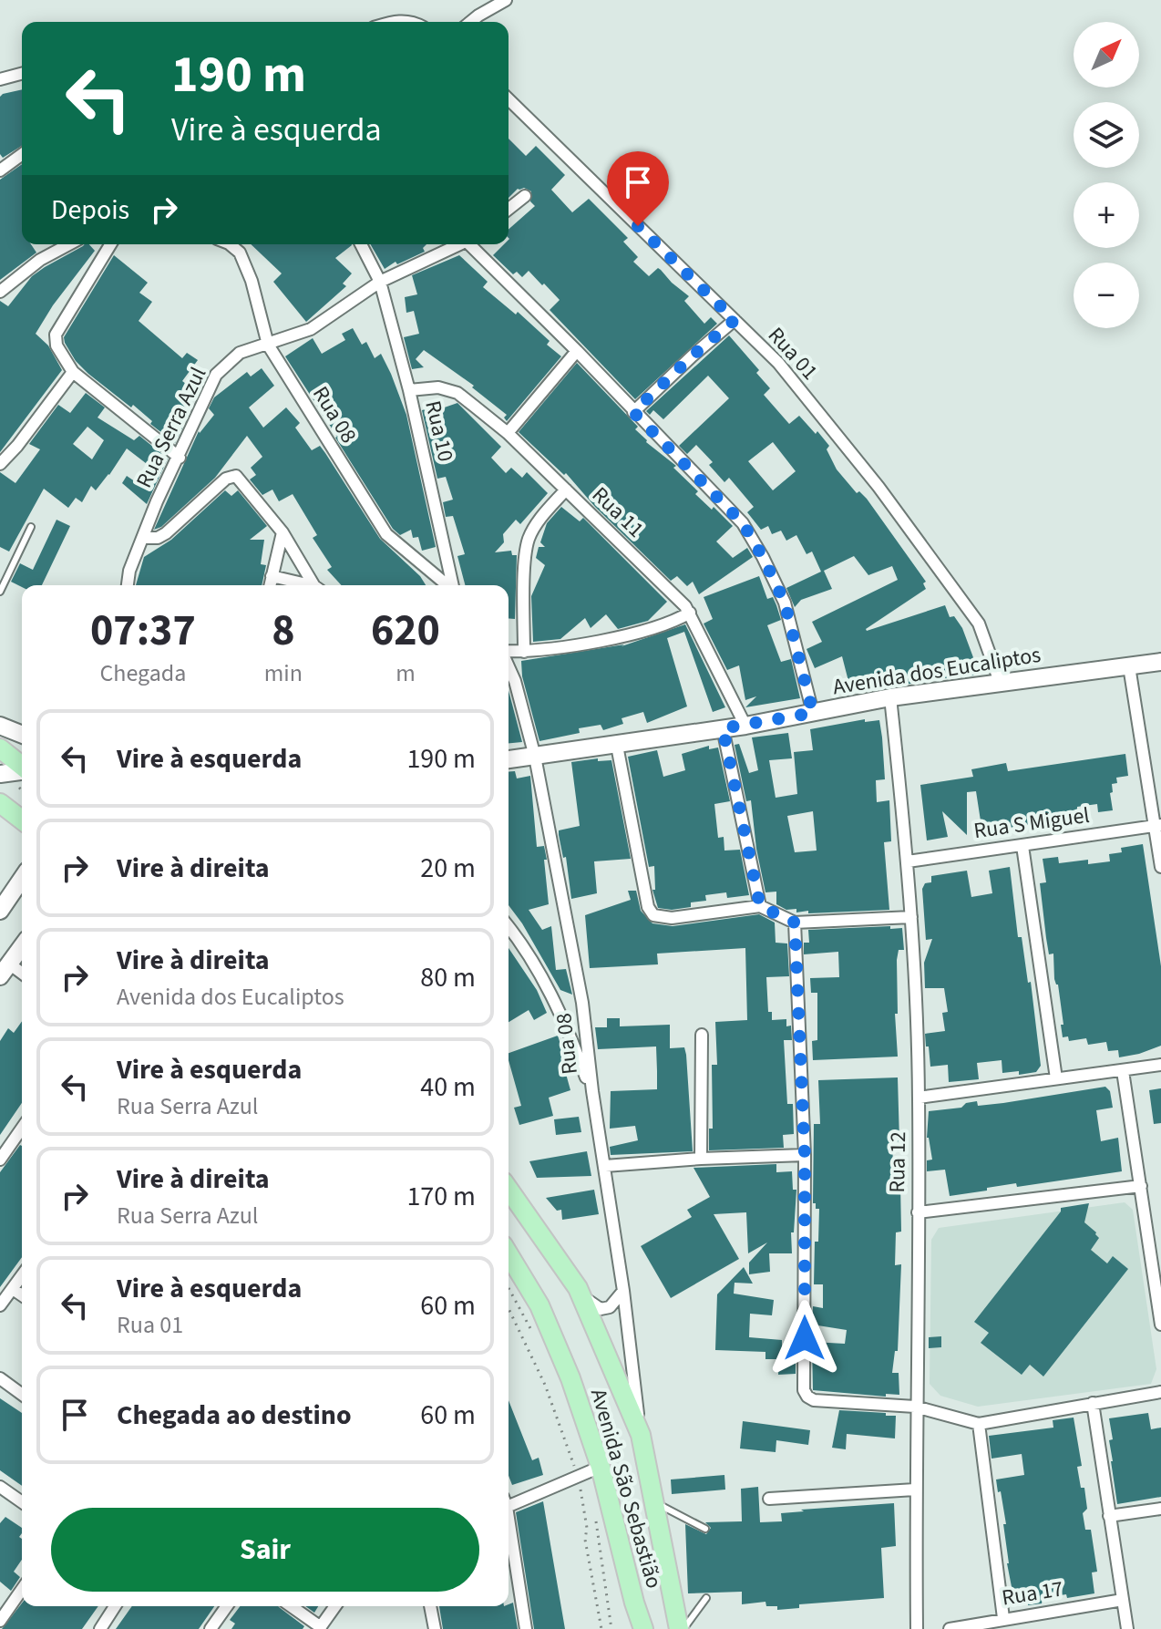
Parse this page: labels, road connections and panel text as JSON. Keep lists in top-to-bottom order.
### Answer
{
  "streets": {
    "main road": ["Avenida São Sebastião"],
    "street": [
      "Rua 01",
      "Rua 08",
      "Rua Serra Azul",
      "Rua 10",
      "Rua 11",
      "Avenida dos Eucaliptos",
      "Rua S Miguel",
      "Rua 12",
      "Rua 17"
    ]
  },
  "crossings": [
    ["Rua 01", "Avenida dos Eucaliptos"],
    ["Rua 08", "Rua Serra Azul"],
    ["Rua 08", "Avenida dos Eucaliptos"],
    ["Rua 08", "Avenida São Sebastião"],
    ["Rua Serra Azul", "Rua 10"],
    ["Rua 10", "Rua 11"],
    ["Rua 11", "Avenida dos Eucaliptos"],
    ["Avenida dos Eucaliptos", "Rua 12"],
    ["Rua S Miguel", "Rua 12"]
  ],
  "north": "top right",
  "page": {
    "map_buttons": ["+", "−"],
    "turn": ["190 m", "Vire à esquerda"],
    "then": "Depois",
    "eta": [
      "07:37",
      "Chegada",
      "8",
      "min",
      "620",
      "m"
    ],
    "list": [
      {
        "name": "Vire à esquerda",
        "value": "190 m"
      },
      {
        "name": "Vire à direita",
        "value": "20 m"
      },
      {
        "name": "Vire à direita",
        "note": "Avenida dos Eucaliptos",
        "value": "80 m"
      },
      {
        "name": "Vire à esquerda",
        "note": "Rua Serra Azul",
        "value": "40 m"
      },
      {
        "name": "Vire à direita",
        "note": "Rua Serra Azul",
        "value": "170 m"
      },
      {
        "name": "Vire à esquerda",
        "note": "Rua 01",
        "value": "60 m"
      },
      {
        "name": "Chegada ao destino",
        "value": "60 m"
      }
    ],
    "buttons": "Sair"
  }
}
